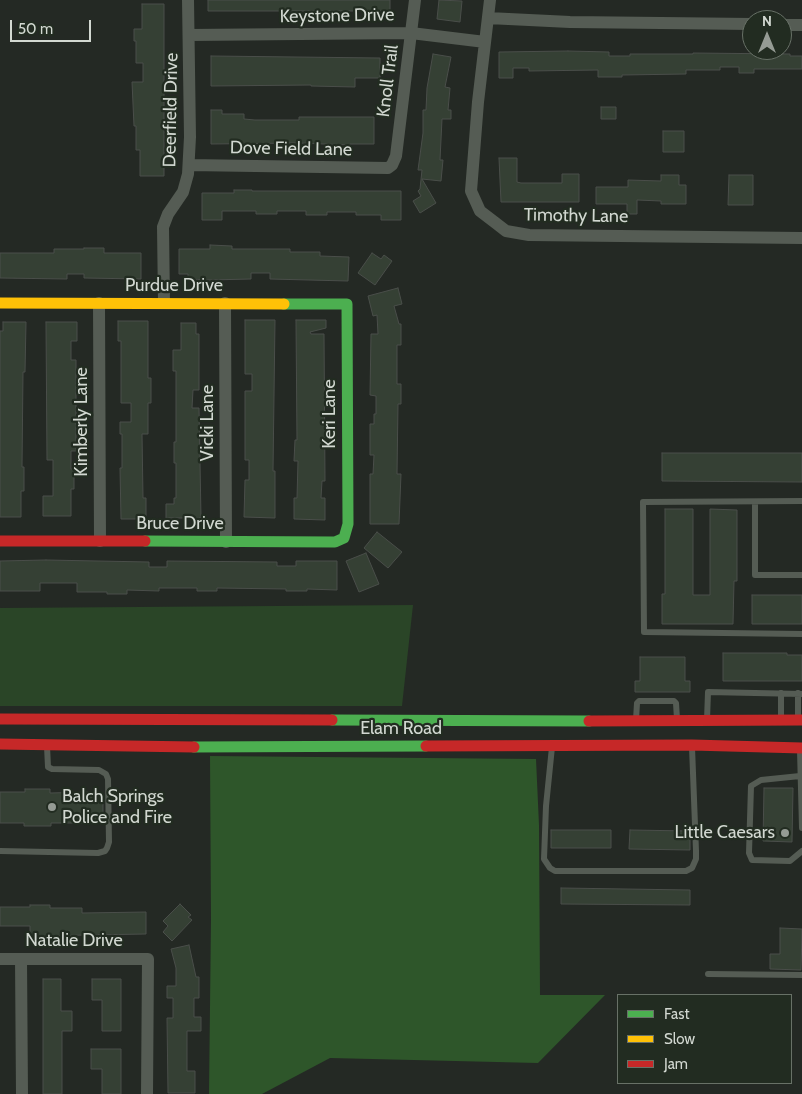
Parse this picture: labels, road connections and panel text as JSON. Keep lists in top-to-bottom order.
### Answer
{
  "streets": {
    "main road": [
      "Purdue Drive",
      "Keri Lane",
      "Bruce Drive",
      "Elam Road"
    ],
    "street": [
      "Keystone Drive",
      "Knoll Trail",
      "Deerfield Drive",
      "Dove Field Lane",
      "Timothy Lane",
      "Kimberly Lane",
      "Vicki Lane",
      "Natalie Drive"
    ]
  },
  "crossings": [
    ["Keystone Drive", "Knoll Trail"],
    ["Keystone Drive", "Deerfield Drive"],
    ["Keystone Drive", "Timothy Lane"],
    ["Knoll Trail", "Dove Field Lane"],
    ["Deerfield Drive", "Dove Field Lane"],
    ["Deerfield Drive", "Purdue Drive"],
    ["Purdue Drive", "Keri Lane"],
    ["Purdue Drive", "Kimberly Lane"],
    ["Purdue Drive", "Vicki Lane"],
    ["Keri Lane", "Bruce Drive"],
    ["Kimberly Lane", "Bruce Drive"],
    ["Vicki Lane", "Bruce Drive"]
  ],
  "places": ["Balch Springs Police and Fire", "Little Caesars"],
  "legend": ["Fast", "Slow", "Jam"],
  "scale_bar": "50 m",
  "north": "top"
}
